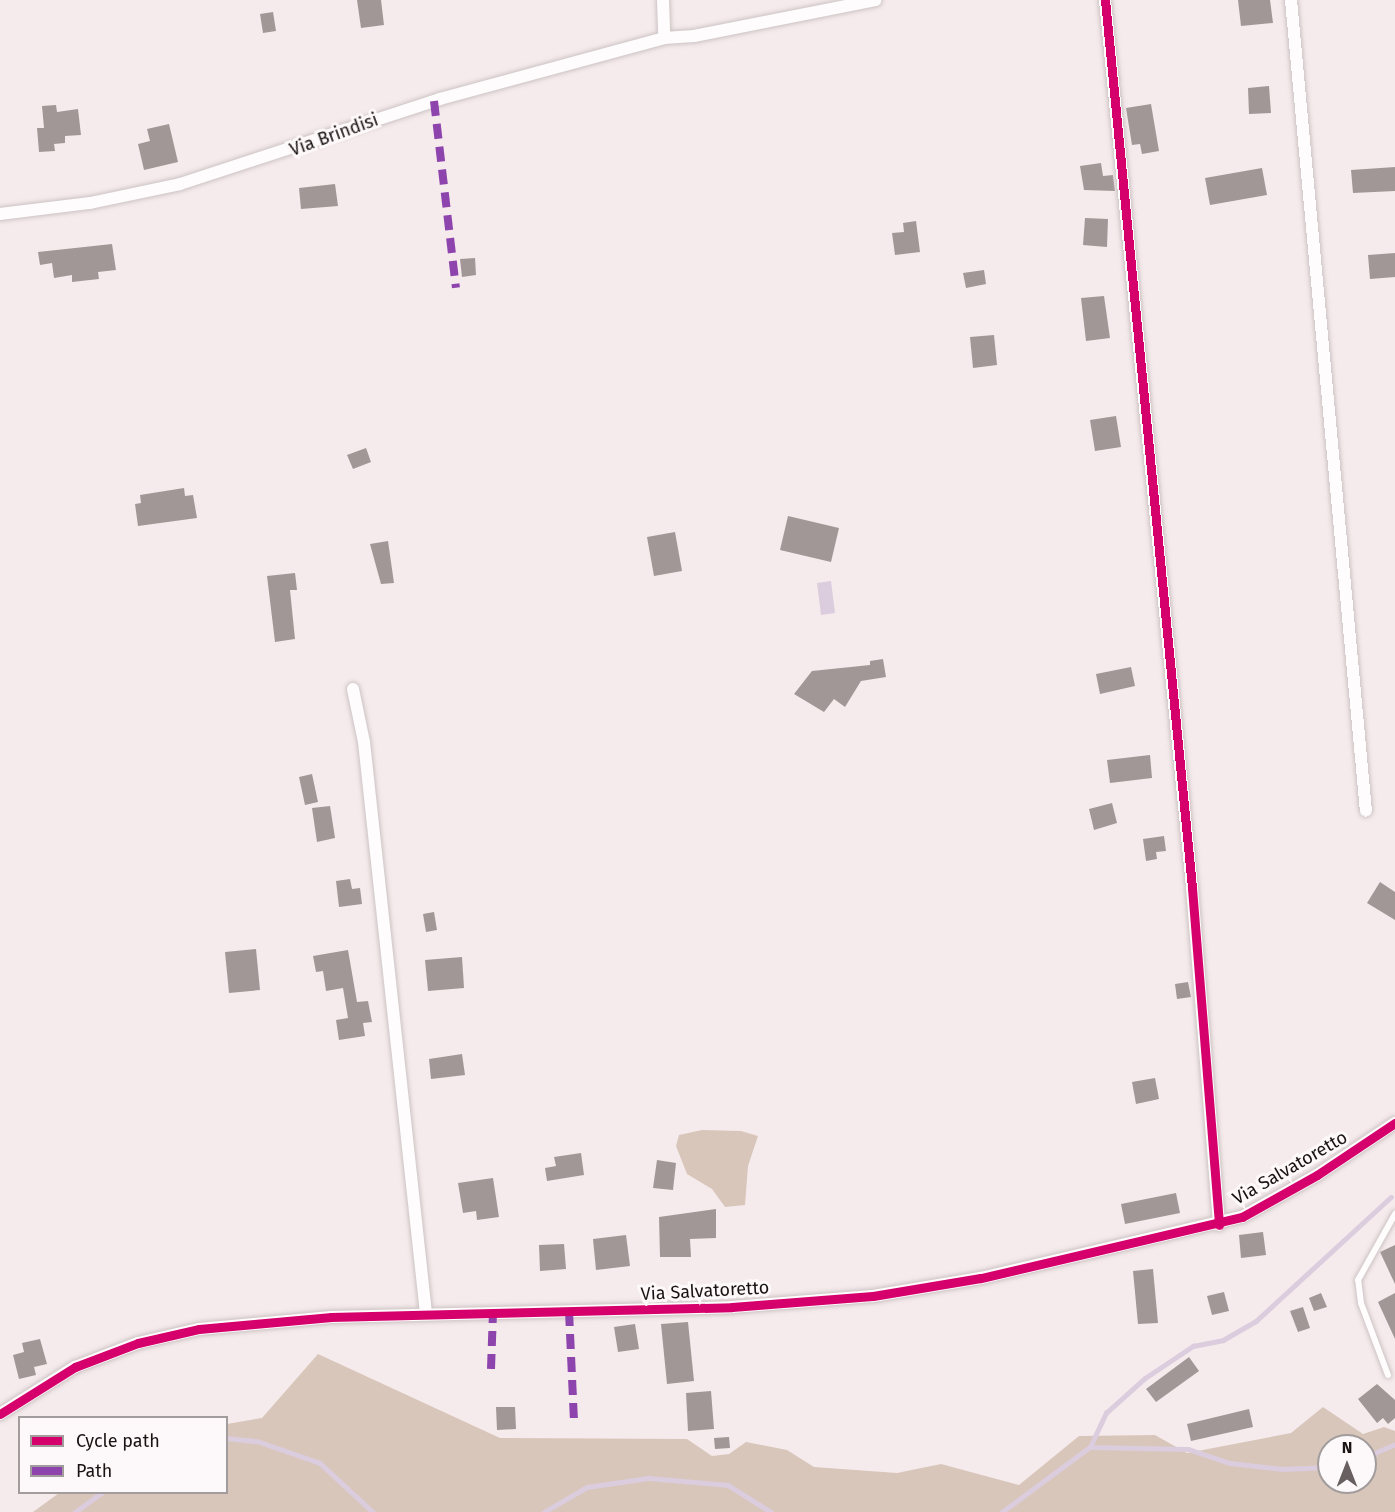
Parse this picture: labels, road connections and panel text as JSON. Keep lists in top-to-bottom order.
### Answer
{
  "streets": {
    "street": ["Via Brindisi", "Via Salvatoretto"]
  },
  "legend": ["Cycle path", "Path"],
  "north": "top"
}
